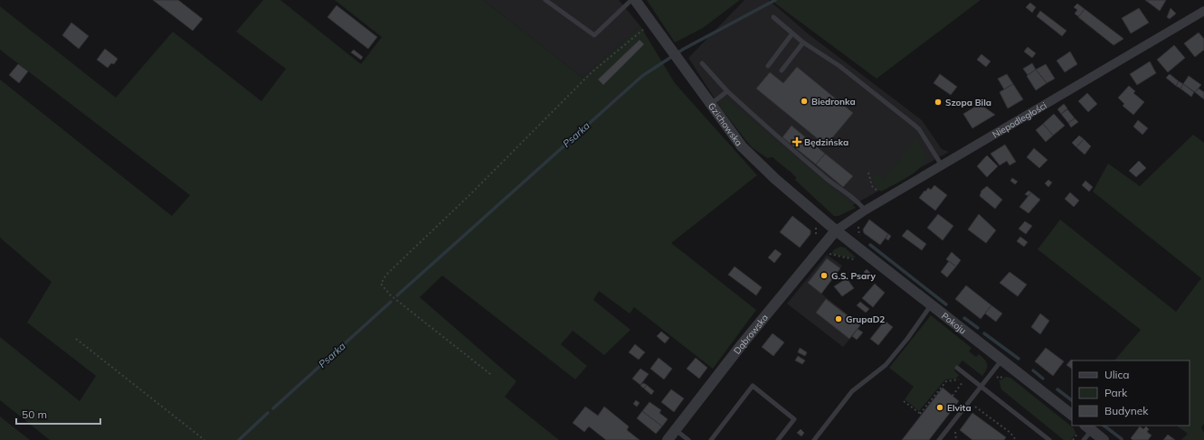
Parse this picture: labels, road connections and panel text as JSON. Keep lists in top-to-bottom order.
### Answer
{
  "streets": {
    "street": [
      "Niepodległości",
      "Gzichowska",
      "Pokoju",
      "Dąbrowska"
    ]
  },
  "crossings": [
    ["Niepodległości", "Gzichowska"],
    ["Niepodległości", "Pokoju"],
    ["Niepodległości", "Dąbrowska"],
    ["Gzichowska", "Pokoju"],
    ["Gzichowska", "Dąbrowska"],
    ["Pokoju", "Dąbrowska"]
  ],
  "water": ["Psarka"],
  "places": {
    "other": [
      "Biedronka",
      "Szopa Bila",
      "G.S. Psary",
      "GrupaD2",
      "Elvita"
    ],
    "health": ["Będzińska"]
  },
  "legend": ["Ulica", "Park", "Budynek"],
  "scale_bar": "50 m"
}
